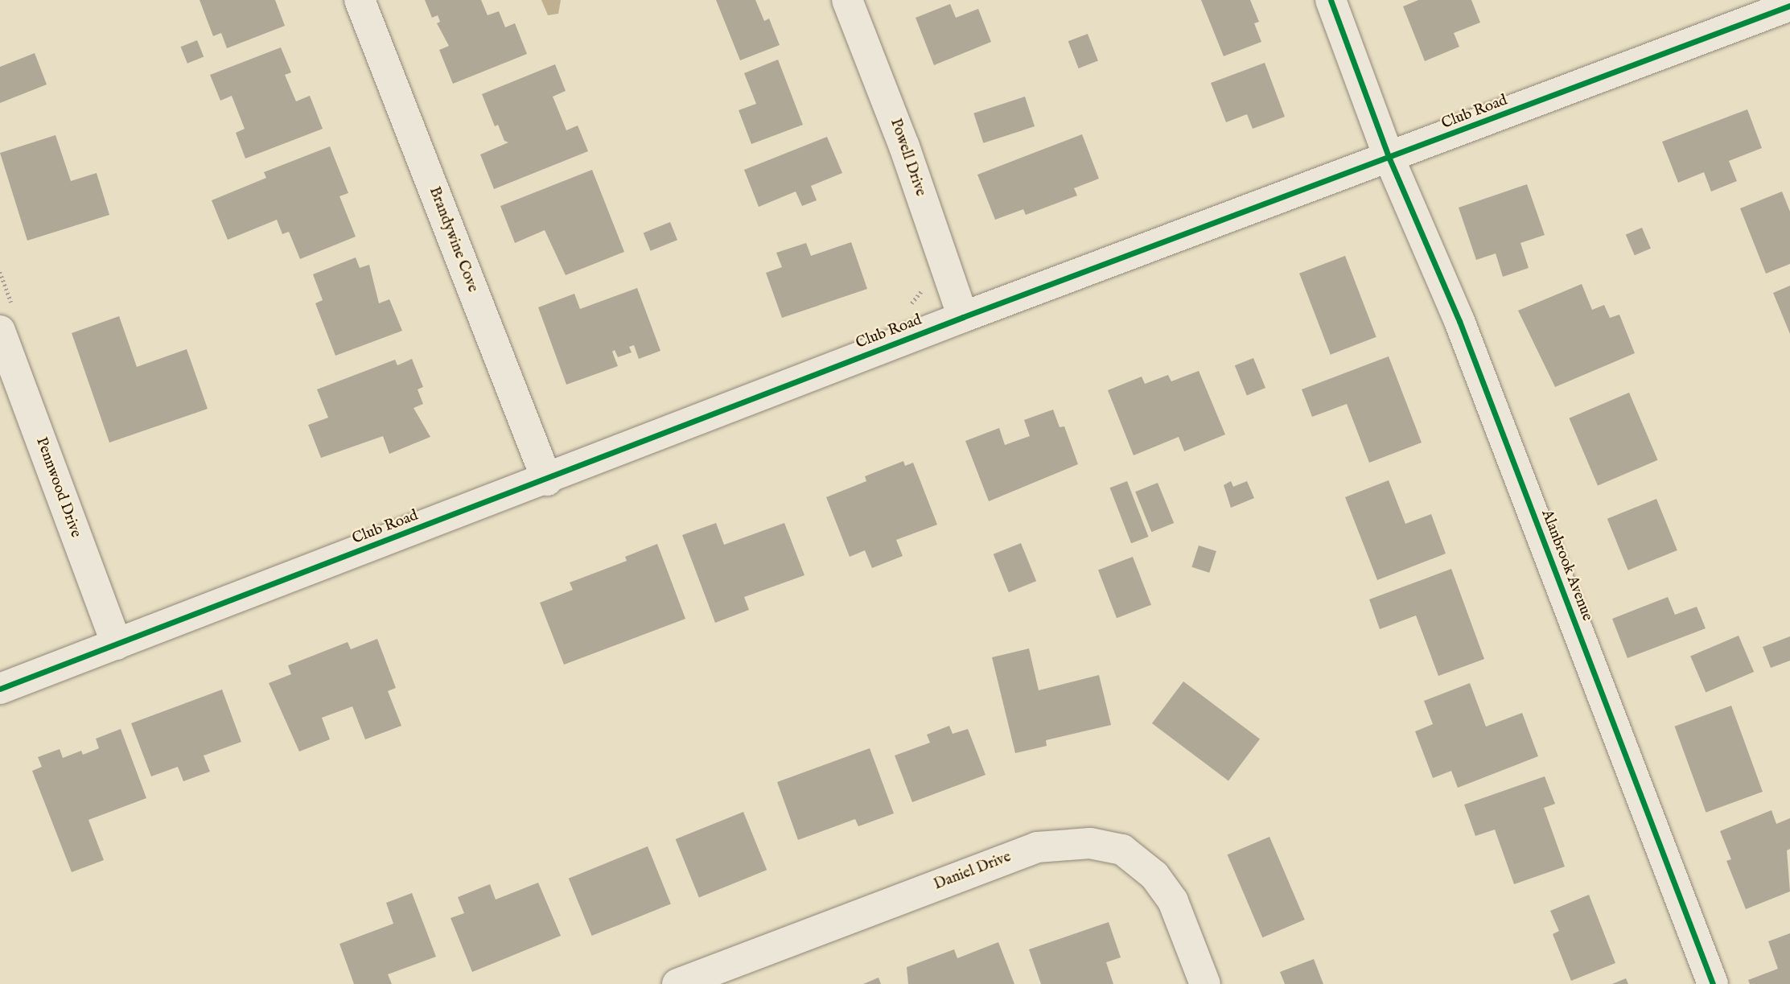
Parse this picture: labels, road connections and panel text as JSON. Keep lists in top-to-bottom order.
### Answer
{
  "streets": {
    "street": [
      "Club Road",
      "Powell Drive",
      "Brandywine Cove",
      "Pennwood Drive",
      "Alanbrook Avenue",
      "Daniel Drive"
    ]
  },
  "crossings": [
    ["Club Road", "Powell Drive"],
    ["Club Road", "Brandywine Cove"],
    ["Club Road", "Pennwood Drive"],
    ["Club Road", "Alanbrook Avenue"]
  ]
}
